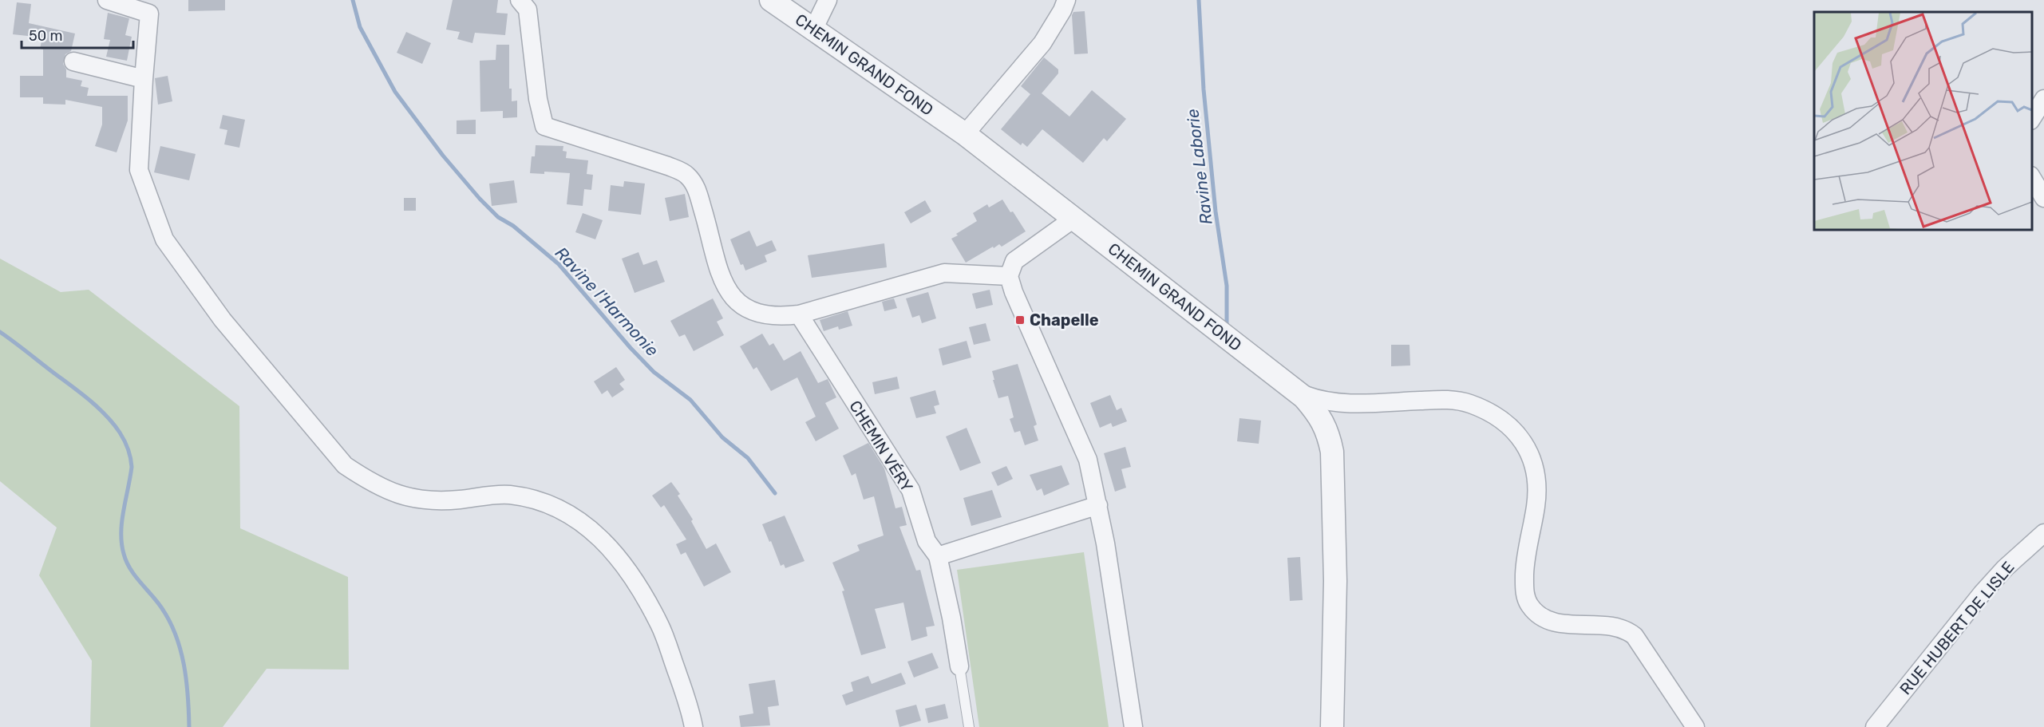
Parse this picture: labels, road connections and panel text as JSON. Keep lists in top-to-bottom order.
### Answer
{
  "streets": {
    "street": ["CHEMIN GRAND FOND", "CHEMIN VÉRY", "RUE HUBERT DE LISLE"]
  },
  "water": ["Ravine Laborie", "Ravine l'Harmonie"],
  "places": {
    "transit": ["Chapelle"]
  },
  "scale_bar": "50 m"
}
